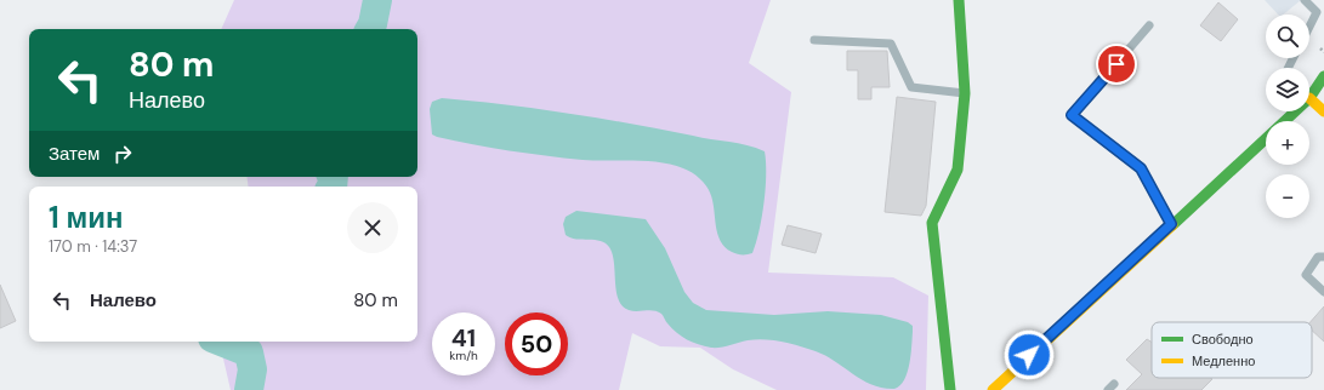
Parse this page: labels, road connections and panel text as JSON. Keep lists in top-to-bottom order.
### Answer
{
  "legend": ["Свободно", "Медленно"],
  "page": {
    "map_buttons": ["+", "−"],
    "turn": ["80 m", "Налево"],
    "then": "Затем",
    "heading": ["1 мин", "170 m · 14:37"],
    "list": [
      {
        "name": "Налево",
        "value": "80 m"
      }
    ],
    "speed": "41 km/h",
    "limit": "50"
  }
}
